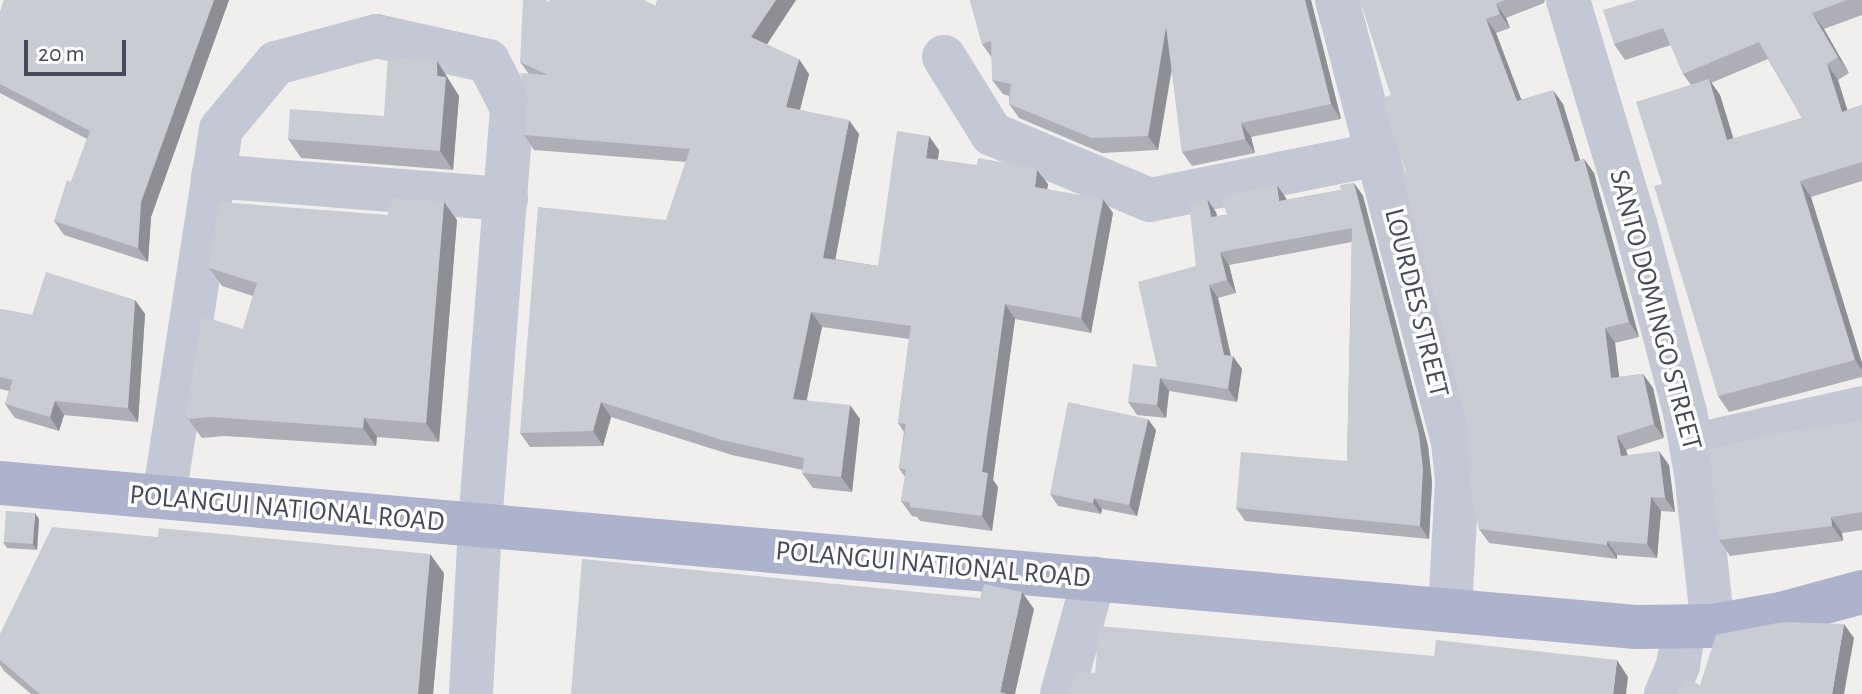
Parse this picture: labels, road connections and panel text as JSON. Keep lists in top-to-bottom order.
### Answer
{
  "streets": {
    "main road": ["POLANGUI NATIONAL ROAD"],
    "street": ["LOURDES STREET", "SANTO DOMINGO STREET"]
  },
  "crossings": [
    ["LOURDES STREET", "POLANGUI NATIONAL ROAD"],
    ["SANTO DOMINGO STREET", "POLANGUI NATIONAL ROAD"]
  ],
  "scale_bar": "20 m"
}
